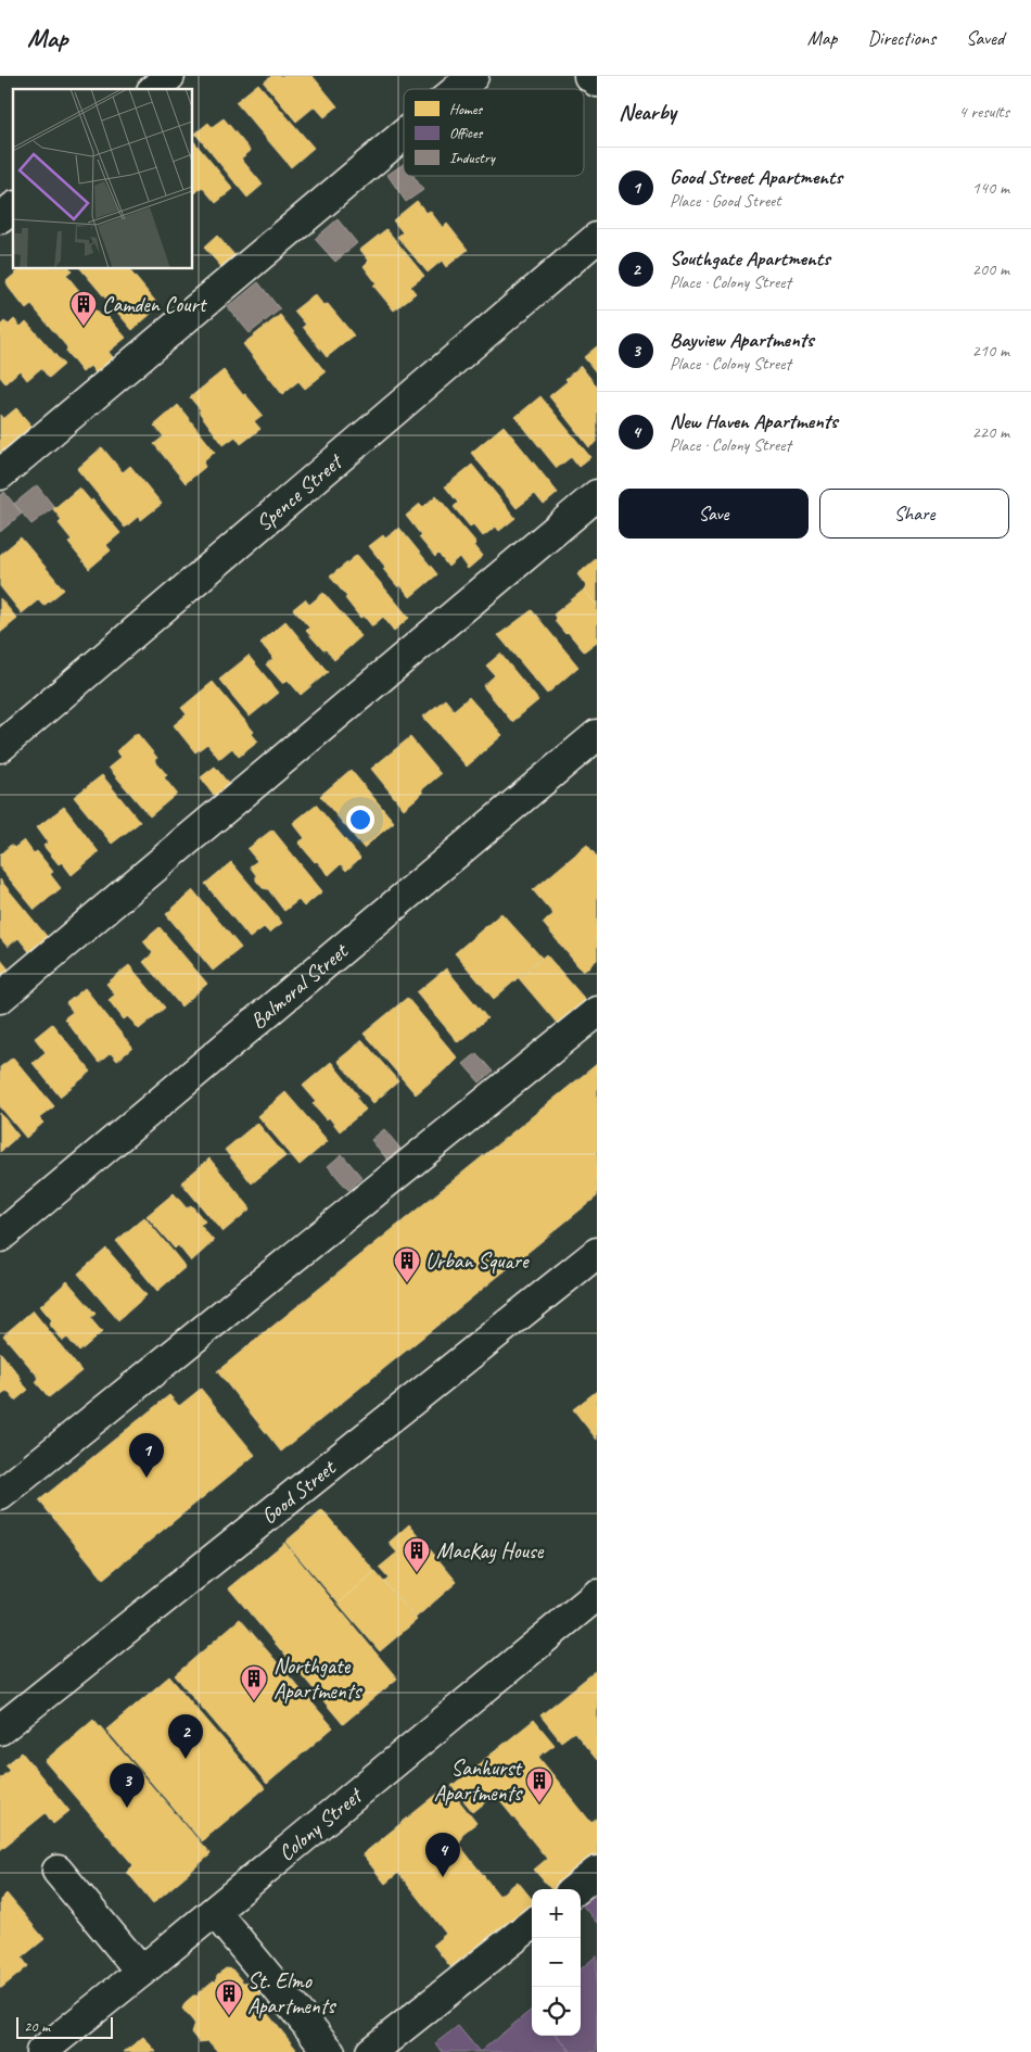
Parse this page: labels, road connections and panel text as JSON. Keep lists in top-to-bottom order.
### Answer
{
  "streets": {
    "street": [
      "Spence Street",
      "Balmoral Street",
      "Good Street",
      "Colony Street"
    ]
  },
  "places": {
    "building": [
      "Camden Court",
      "Urban Square",
      "MacKay House",
      "Northgate Apartments",
      "Sanhurst Apartments",
      "St. Elmo Apartments"
    ]
  },
  "legend": ["Homes", "Offices", "Industry"],
  "scale_bar": "20 m",
  "page": {
    "header": "Map",
    "nav": ["Map", "Directions", "Saved"],
    "heading": ["Nearby", "4 results"],
    "list": [
      {
        "mark": "1",
        "name": "Good Street Apartments",
        "note": "Place · Good Street",
        "value": "140 m"
      },
      {
        "mark": "2",
        "name": "Southgate Apartments",
        "note": "Place · Colony Street",
        "value": "200 m"
      },
      {
        "mark": "3",
        "name": "Bayview Apartments",
        "note": "Place · Colony Street",
        "value": "210 m"
      },
      {
        "mark": "4",
        "name": "New Haven Apartments",
        "note": "Place · Colony Street",
        "value": "220 m"
      }
    ],
    "buttons": ["Save", "Share"],
    "pins": [
      "1",
      "2",
      "3",
      "4"
    ],
    "map_buttons": ["+", "−"],
    "scale": "20 m"
  }
}
